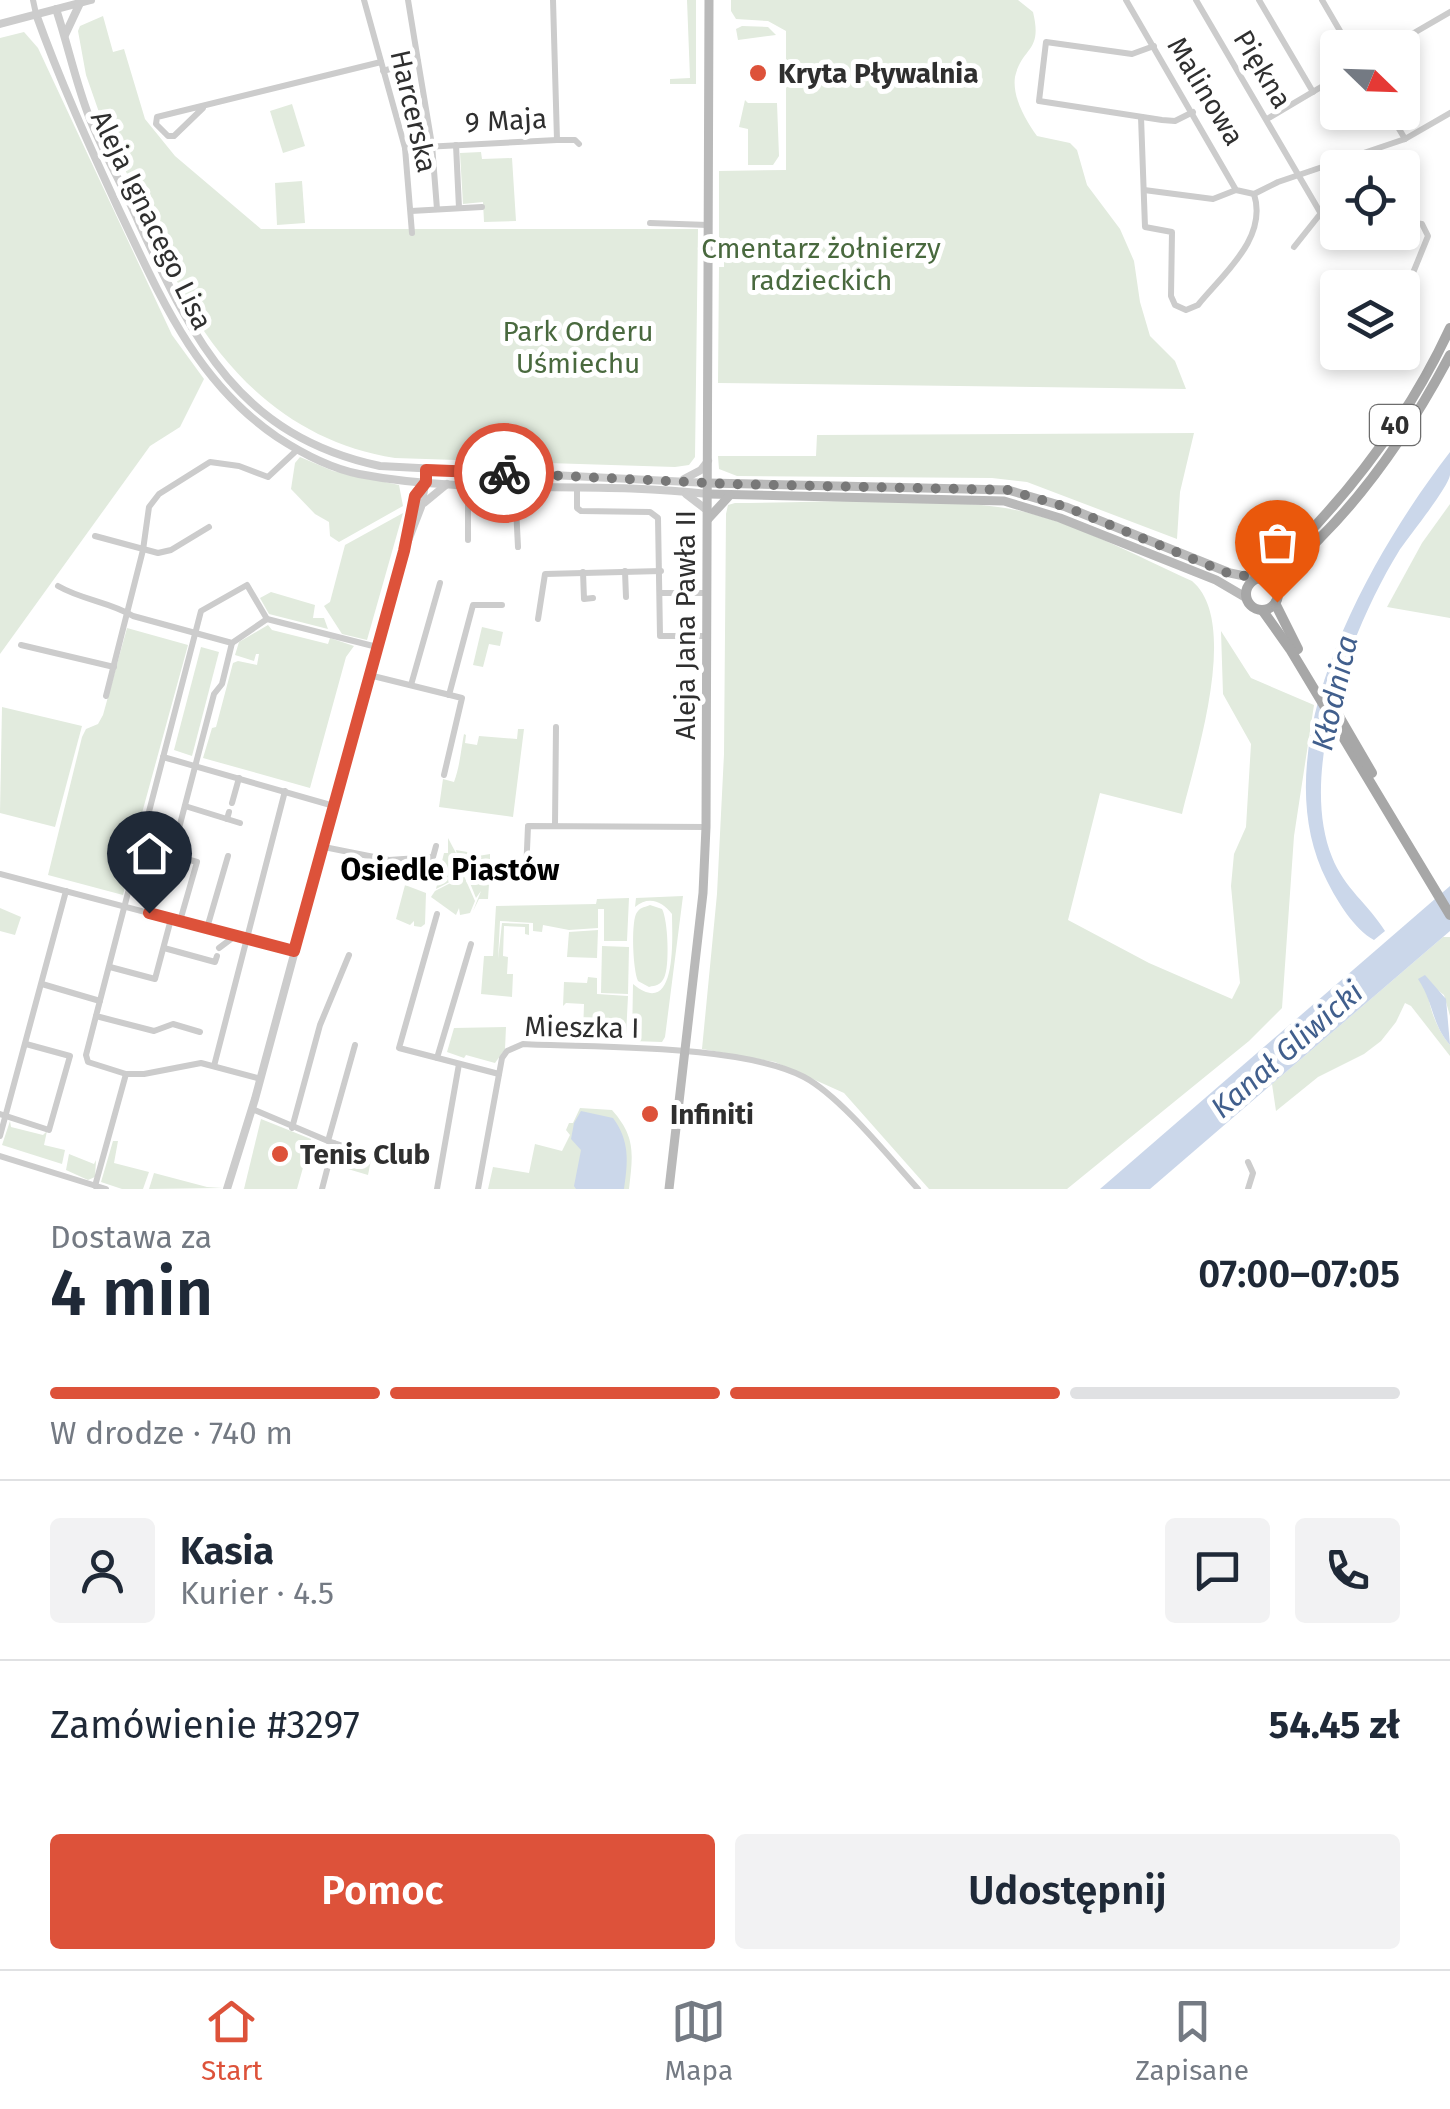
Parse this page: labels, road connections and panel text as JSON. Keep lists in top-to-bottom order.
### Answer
{
  "streets": {
    "main road": ["40", "Aleja Jana Pawła II"],
    "street": [
      "Piękna",
      "Malinowa",
      "Harcerska",
      "9 Maja",
      "Aleja Ignacego Lisa",
      "Mieszka I"
    ]
  },
  "crossings": [
    ["Harcerska", "9 Maja"],
    ["Aleja Ignacego Lisa", "Aleja Jana Pawła II"],
    ["Aleja Jana Pawła II", "Mieszka I"]
  ],
  "districts": ["Osiedle Piastów"],
  "water": ["Kłodnica", "Kanał Gliwicki"],
  "parks": ["Cmentarz żołnierzy radzieckich", "Park Orderu Uśmiechu"],
  "places": ["Kryta Pływalnia", "Infiniti", "Tenis Club"],
  "north": "bottom right",
  "page": {
    "heading": ["4 min", "Dostawa za", "07:00–07:05"],
    "panel": [
      "Kasia",
      "Kurier · 4.5",
      "Zamówienie #3297",
      "54.45 zł"
    ],
    "bar": "W drodze · 740 m",
    "buttons": ["Pomoc", "Udostępnij"],
    "tabs": ["Start", "Mapa", "Zapisane"]
  }
}
